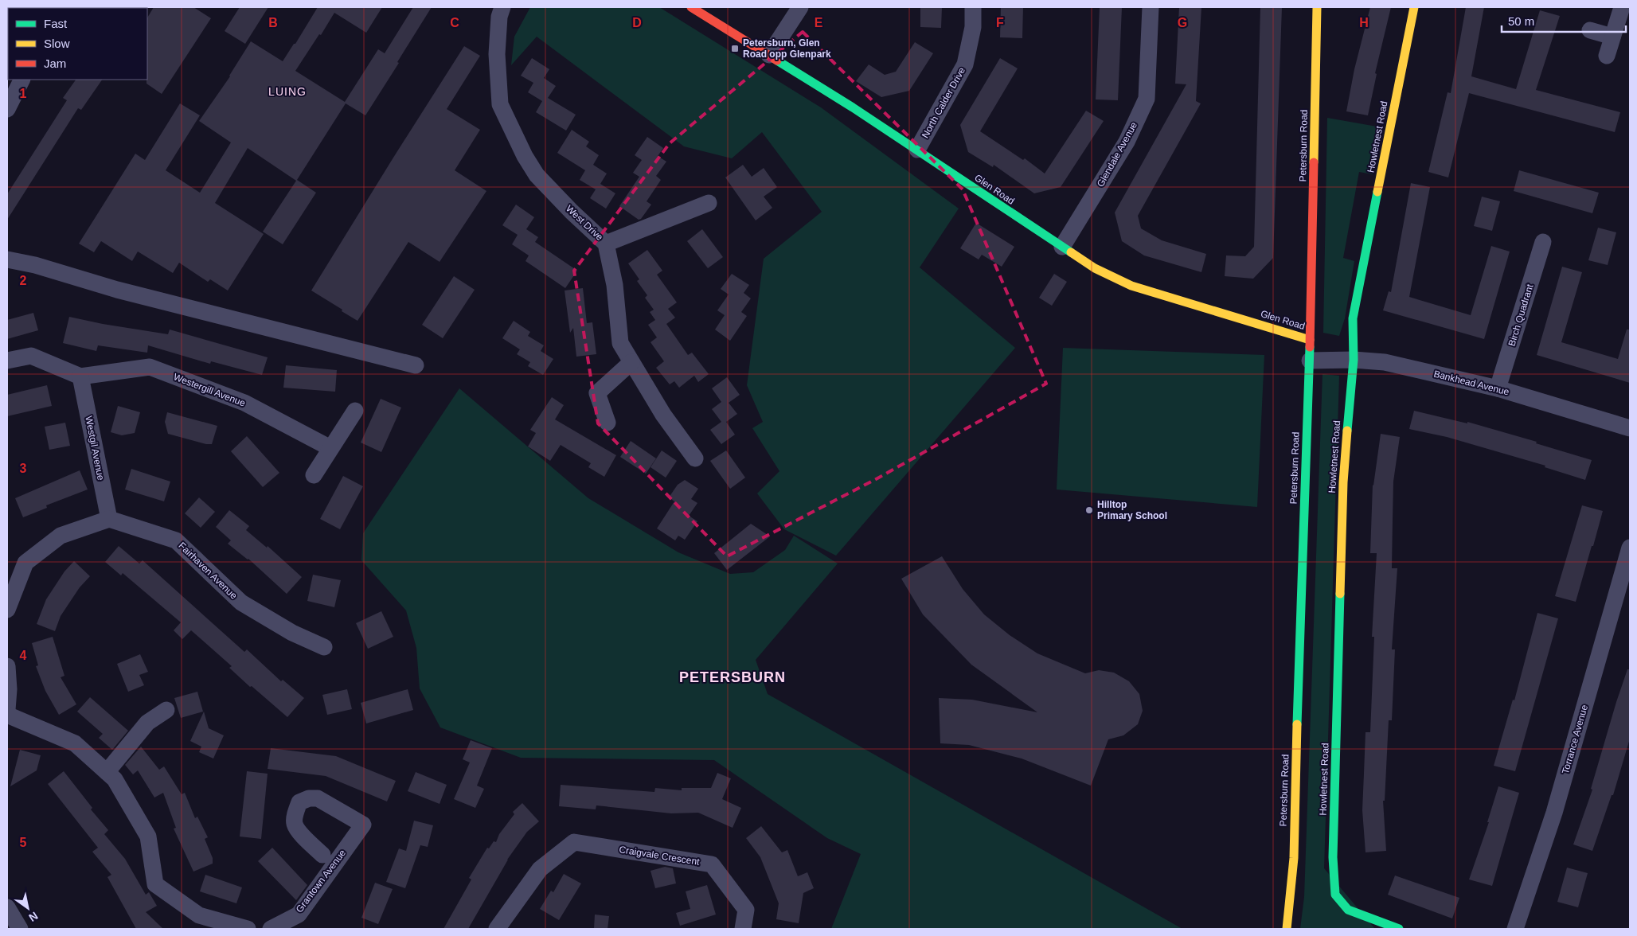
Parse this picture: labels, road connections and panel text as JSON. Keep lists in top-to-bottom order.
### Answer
{
  "streets": {
    "street": [
      "North Calder Drive",
      "Howletnest Road",
      "Petersburn Road",
      "Glendale Avenue",
      "Glen Road",
      "West Drive",
      "Birch Quadrant",
      "Bankhead Avenue",
      "Westergill Avenue",
      "Westgil Avenue",
      "Fairhaven Avenue",
      "Torrance Avenue",
      "Craigvale Crescent",
      "Grantown Avenue"
    ]
  },
  "crossings": [
    ["North Calder Drive", "Glen Road"],
    ["Howletnest Road", "Bankhead Avenue"],
    ["Petersburn Road", "Glen Road"],
    ["Petersburn Road", "Bankhead Avenue"],
    ["Glendale Avenue", "Glen Road"],
    ["Birch Quadrant", "Bankhead Avenue"],
    ["Westergill Avenue", "Westgil Avenue"],
    ["Westgil Avenue", "Fairhaven Avenue"]
  ],
  "districts": ["LUING", "PETERSBURN"],
  "places": {
    "transit": ["Petersburn, Glen Road opp Glenpark"],
    "other": ["Hilltop Primary School"]
  },
  "legend": ["Fast", "Slow", "Jam"],
  "scale_bar": "50 m",
  "north": "bottom right",
  "grid": {
    "columns": [
      "B",
      "C",
      "D",
      "E",
      "F",
      "G",
      "H"
    ],
    "rows": [
      "1",
      "2",
      "3",
      "4",
      "5"
    ]
  }
}
